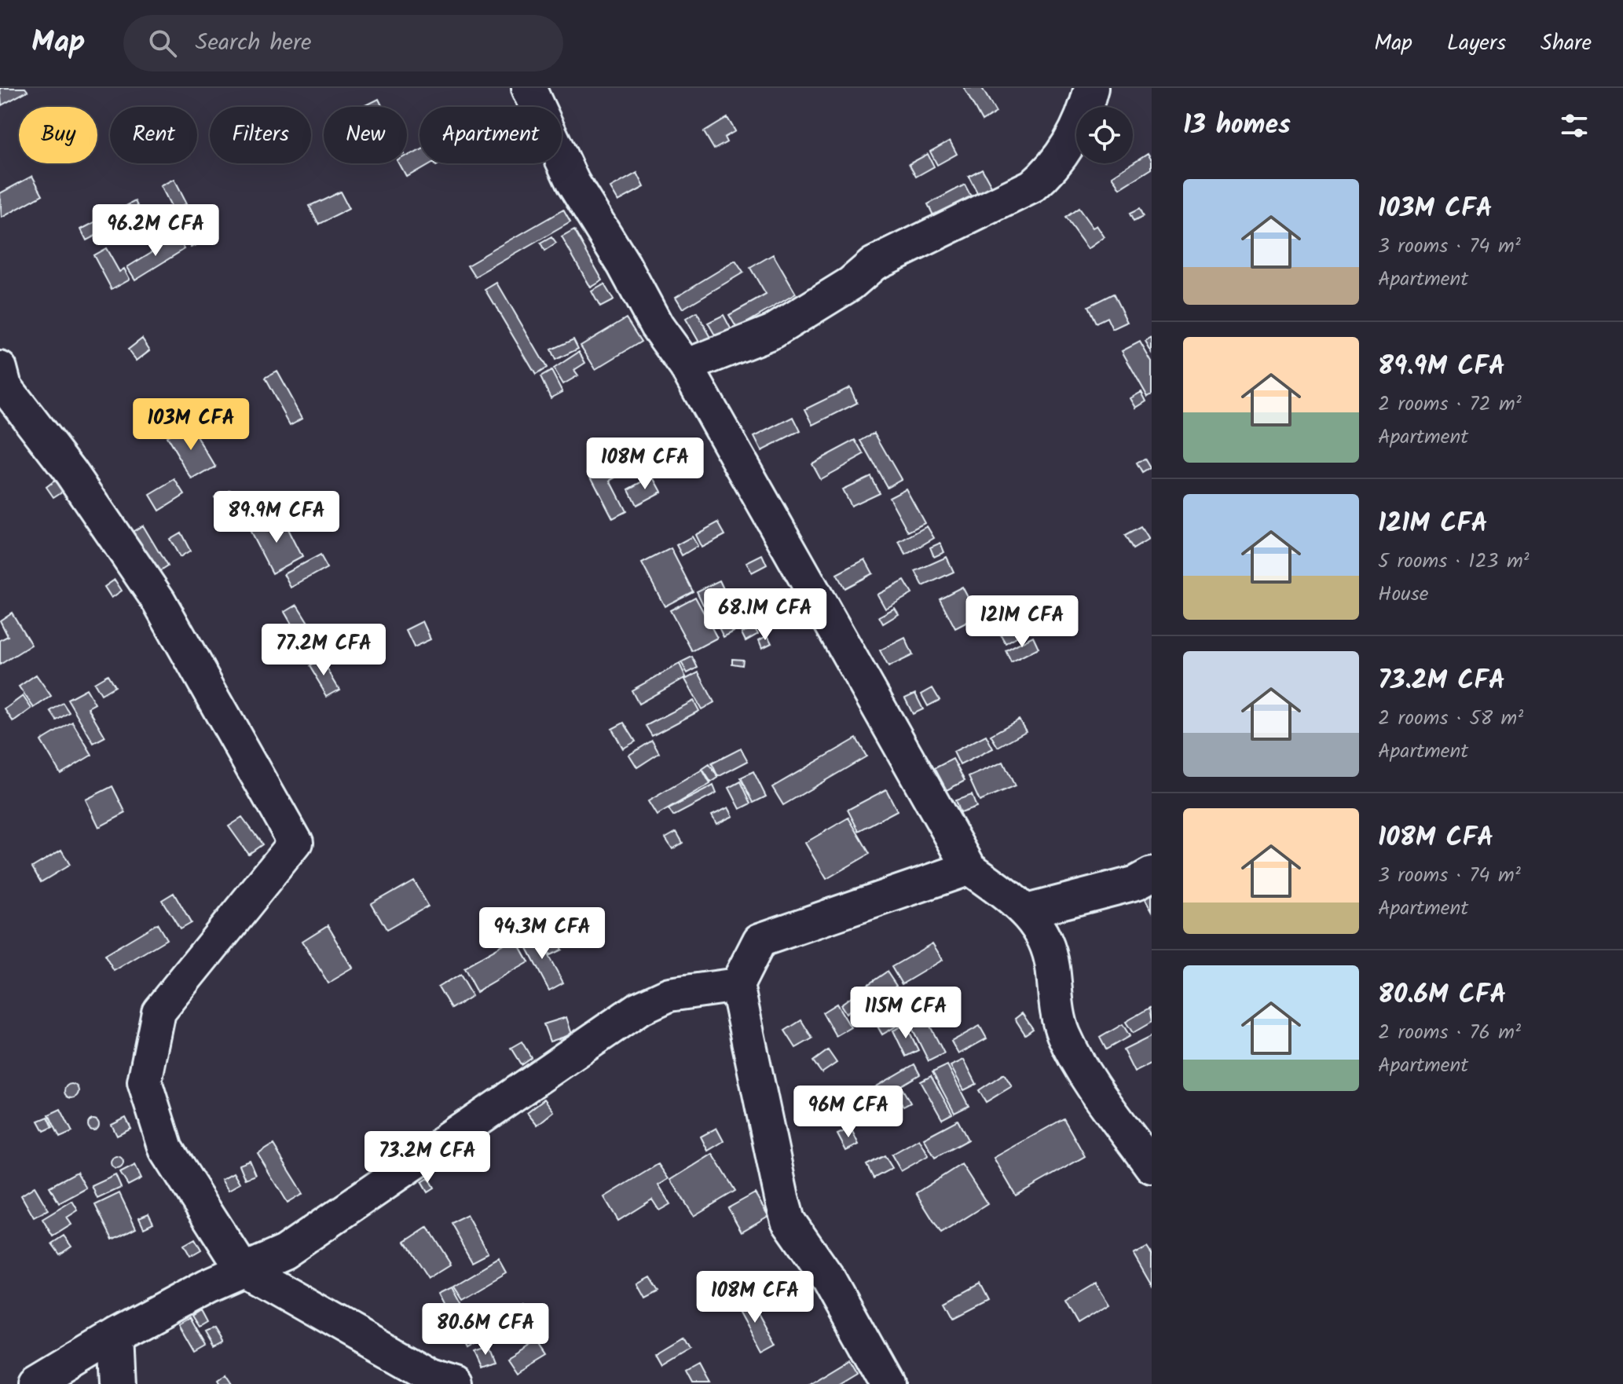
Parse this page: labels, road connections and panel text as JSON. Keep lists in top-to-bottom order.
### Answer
{
  "page": {
    "header": "Map",
    "search": "Search here",
    "nav": ["Map", "Layers", "Share"],
    "heading": "13 homes",
    "chip": [
      "Buy",
      "Rent",
      "Filters",
      "New",
      "Apartment"
    ],
    "list": [
      {
        "name": "103M CFA",
        "note": "3 rooms · 74 m² · Apartment"
      },
      {
        "name": "89.9M CFA",
        "note": "2 rooms · 72 m² · Apartment"
      },
      {
        "name": "121M CFA",
        "note": "5 rooms · 123 m² · House"
      },
      {
        "name": "73.2M CFA",
        "note": "2 rooms · 58 m² · Apartment"
      },
      {
        "name": "108M CFA",
        "note": "3 rooms · 74 m² · Apartment"
      },
      {
        "name": "80.6M CFA",
        "note": "2 rooms · 76 m² · Apartment"
      }
    ],
    "price": [
      "96.2M CFA",
      "103M CFA",
      "108M CFA",
      "89.9M CFA",
      "68.1M CFA",
      "121M CFA",
      "77.2M CFA",
      "94.3M CFA",
      "115M CFA",
      "96M CFA",
      "73.2M CFA",
      "108M CFA",
      "80.6M CFA"
    ]
  }
}
